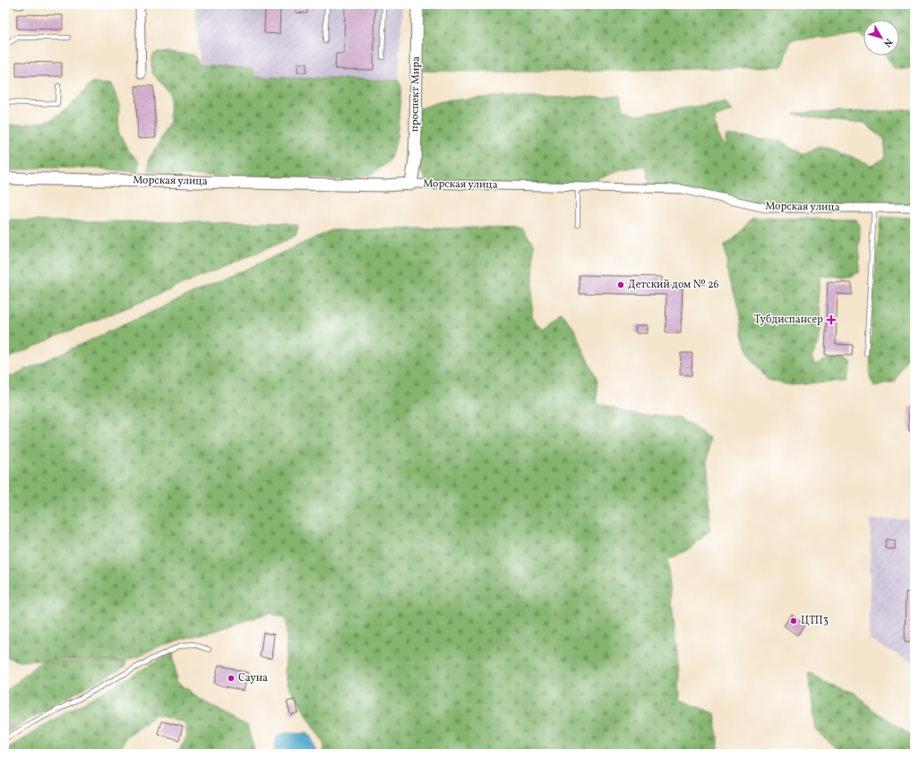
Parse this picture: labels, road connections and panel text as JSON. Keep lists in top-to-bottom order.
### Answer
{
  "streets": {
    "main road": ["проспект Мира", "Морская улица"]
  },
  "crossings": [
    ["проспект Мира", "Морская улица"]
  ],
  "places": {
    "other": ["Детский дом № 26", "ЦТП3", "Сауна"],
    "health": ["Тубдиспансер"]
  },
  "north": "bottom right"
}
